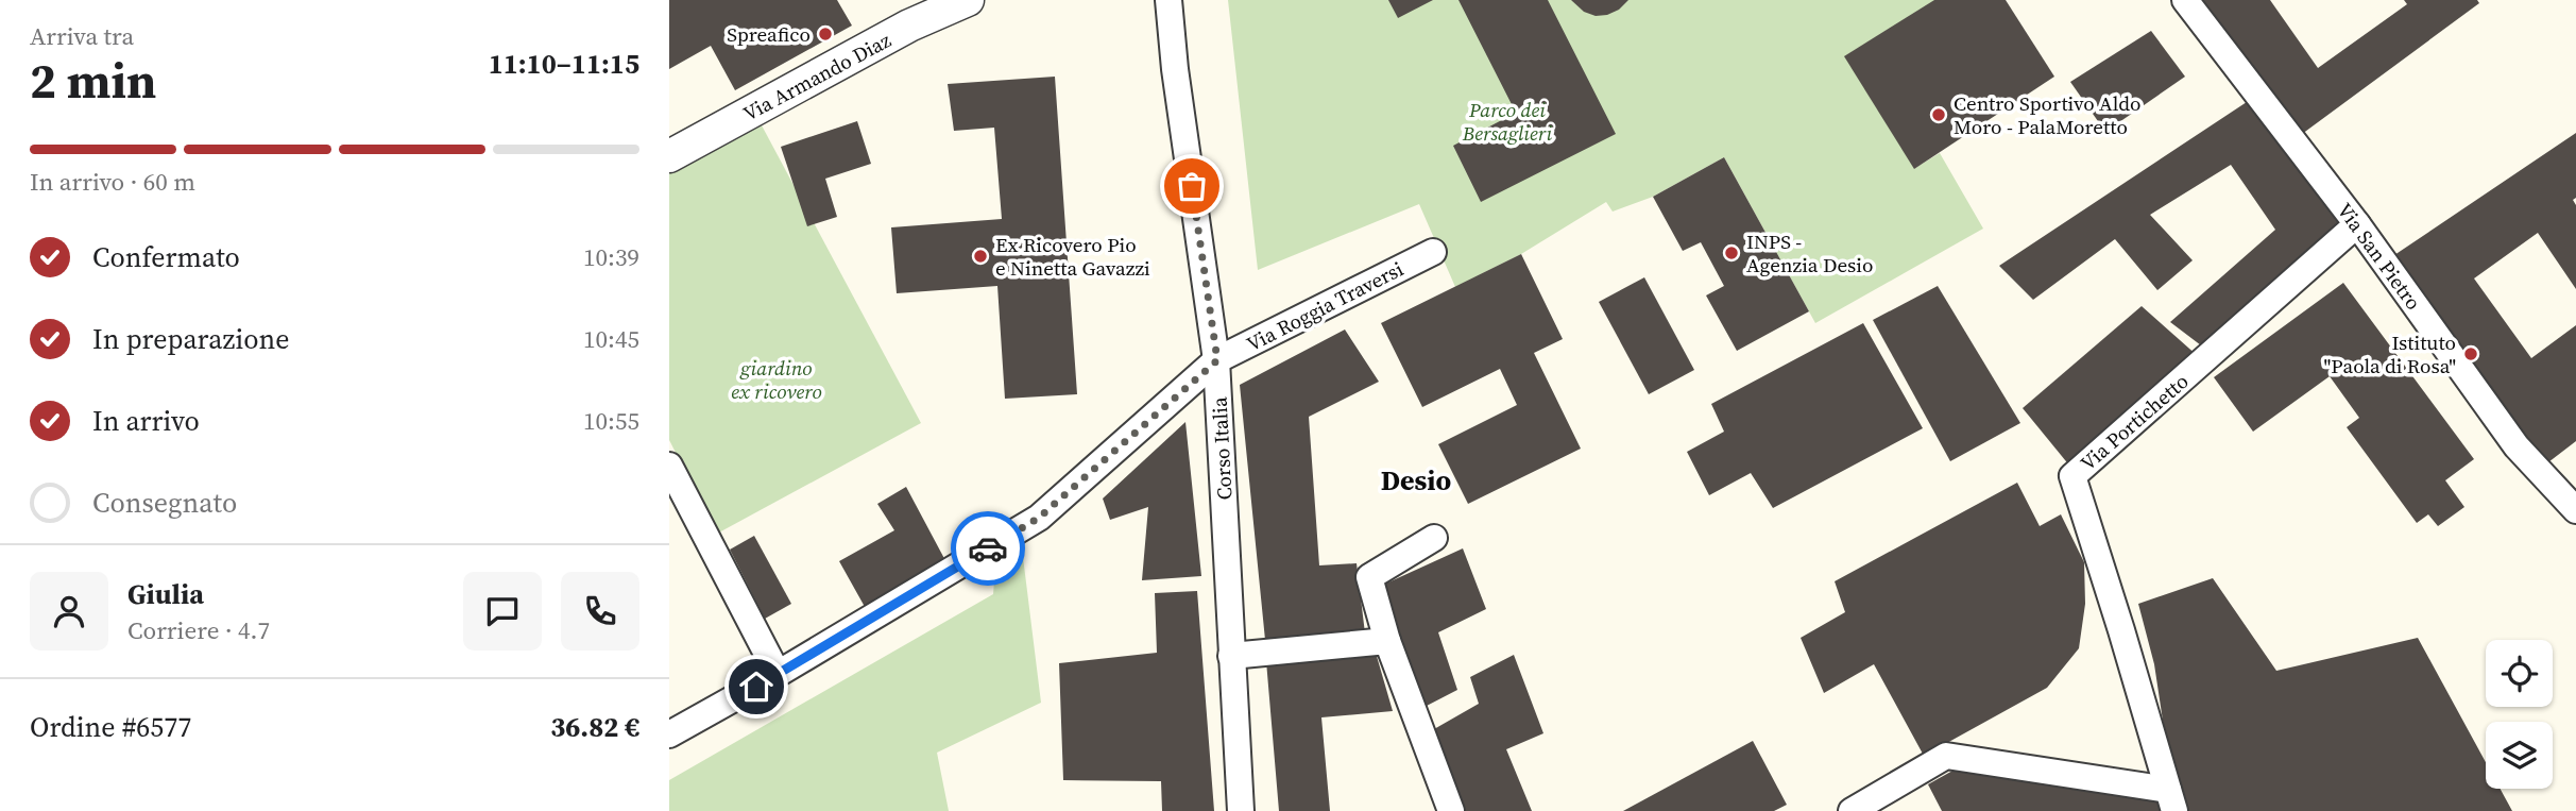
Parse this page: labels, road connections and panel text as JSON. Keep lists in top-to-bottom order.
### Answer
{
  "streets": {
    "street": [
      "Via Armando Diaz",
      "Via San Pietro",
      "Via Roggia Traversi",
      "Via Portichetto",
      "Corso Italia"
    ]
  },
  "crossings": [
    ["Via San Pietro", "Via Portichetto"],
    ["Via Roggia Traversi", "Corso Italia"]
  ],
  "districts": ["Desio"],
  "parks": ["Parco dei Bersaglieri", "giardino ex ricovero"],
  "places": [
    "Spreafico",
    "Centro Sportivo Aldo Moro - PalaMoretto",
    "INPS - Agenzia Desio",
    "Ex Ricovero Pio e Ninetta Gavazzi",
    "Istituto \"Paola di Rosa\""
  ],
  "page": {
    "heading": ["2 min", "Arriva tra", "11:10–11:15"],
    "panel": [
      "Giulia",
      "Corriere · 4.7",
      "Ordine #6577",
      "36.82 €"
    ],
    "bar": "In arrivo · 60 m",
    "list": [
      ["Confermato", "10:39"],
      ["In preparazione", "10:45"],
      ["In arrivo", "10:55"],
      "Consegnato"
    ]
  }
}
